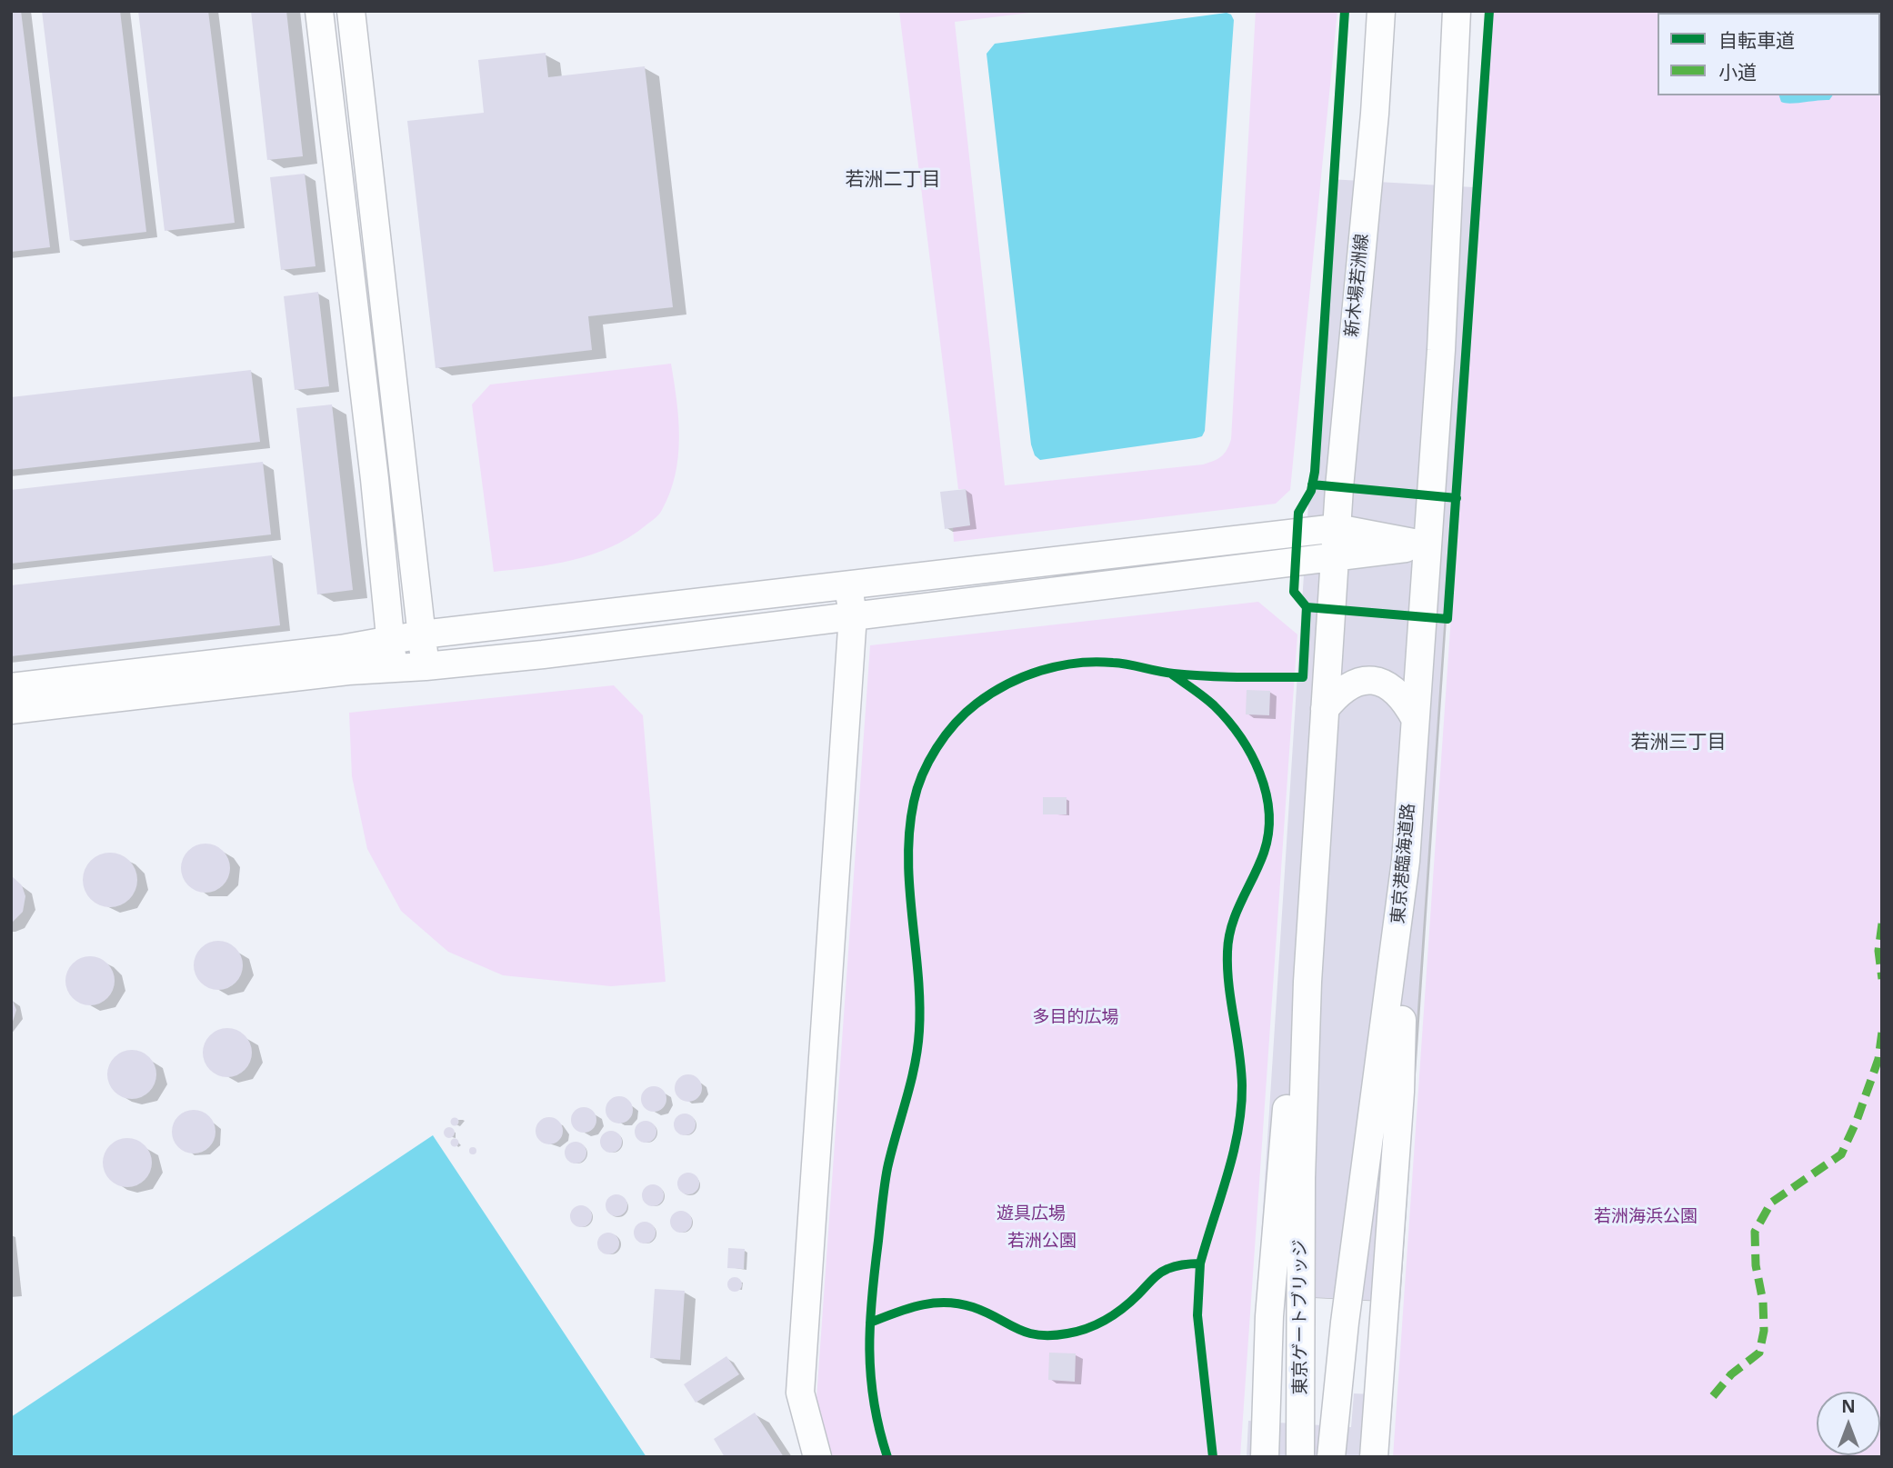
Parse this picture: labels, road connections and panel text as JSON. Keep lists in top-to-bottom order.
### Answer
{
  "streets": {
    "street": ["新木場若洲線", "東京港臨海道路", "東京ゲートブリッジ"]
  },
  "crossings": [
    ["東京港臨海道路", "東京ゲートブリッジ"]
  ],
  "districts": ["若洲二丁目", "若洲三丁目"],
  "parks": [
    "多目的広場",
    "遊具広場",
    "若洲海浜公園",
    "若洲公園"
  ],
  "legend": ["自転車道", "小道"],
  "north": "top"
}
